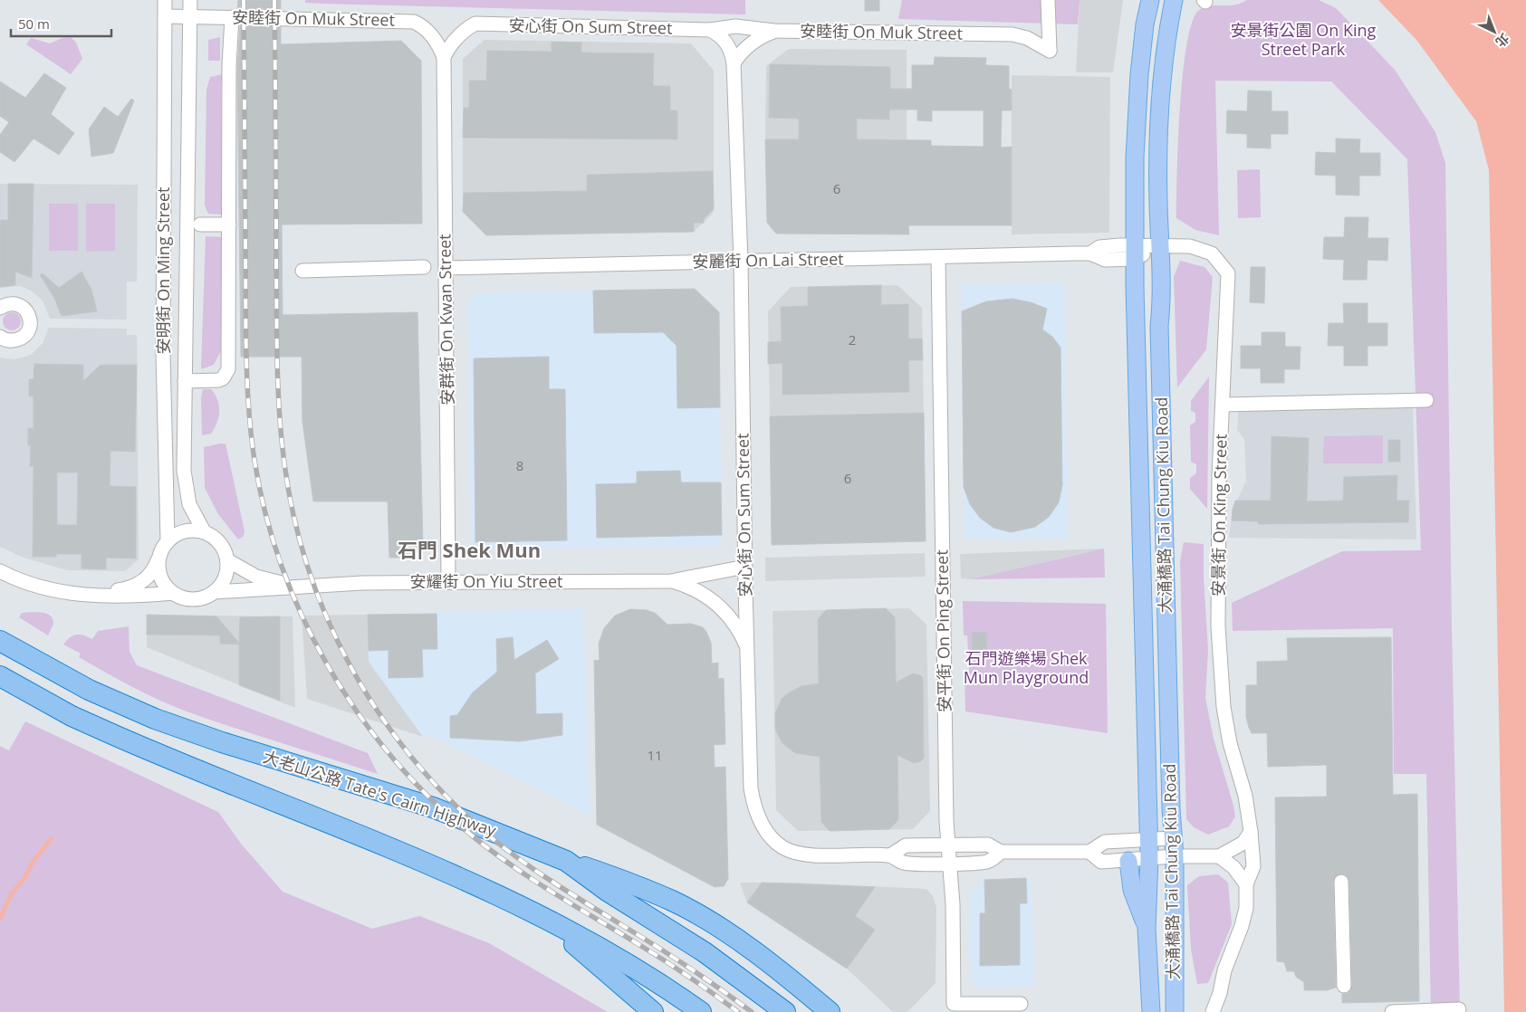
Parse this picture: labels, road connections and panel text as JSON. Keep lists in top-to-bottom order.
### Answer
{
  "streets": {
    "highway": ["大老山公路 Tate's Cairn Highway"],
    "main road": ["大涌橋路 Tai Chung Kiu Road"],
    "street": [
      "安睦街 On Muk Street",
      "安心街 On Sum Street",
      "安麗街 On Lai Street",
      "安明街 On Ming Street",
      "安群街 On Kwan Street",
      "安景街 On King Street",
      "安耀街 On Yiu Street",
      "安平街 On Ping Street"
    ]
  },
  "crossings": [
    ["安睦街 On Muk Street", "安心街 On Sum Street"],
    ["安睦街 On Muk Street", "安明街 On Ming Street"],
    ["安睦街 On Muk Street", "安群街 On Kwan Street"],
    ["安心街 On Sum Street", "安麗街 On Lai Street"],
    ["安心街 On Sum Street", "安群街 On Kwan Street"],
    ["安心街 On Sum Street", "大涌橋路 Tai Chung Kiu Road"],
    ["安心街 On Sum Street", "安耀街 On Yiu Street"],
    ["安心街 On Sum Street", "安平街 On Ping Street"],
    ["安麗街 On Lai Street", "安群街 On Kwan Street"],
    ["安麗街 On Lai Street", "大涌橋路 Tai Chung Kiu Road"],
    ["安麗街 On Lai Street", "安景街 On King Street"],
    ["安麗街 On Lai Street", "安平街 On Ping Street"],
    ["安明街 On Ming Street", "安耀街 On Yiu Street"],
    ["安群街 On Kwan Street", "安耀街 On Yiu Street"],
    ["大涌橋路 Tai Chung Kiu Road", "安景街 On King Street"]
  ],
  "districts": ["石門 Shek Mun"],
  "parks": ["安景街公園 On King Street Park", "石門遊樂場 Shek Mun Playground"],
  "house_numbers": [
    "6",
    "2",
    "8",
    "6",
    "11"
  ],
  "scale_bar": "50 m",
  "north": "bottom right"
}
